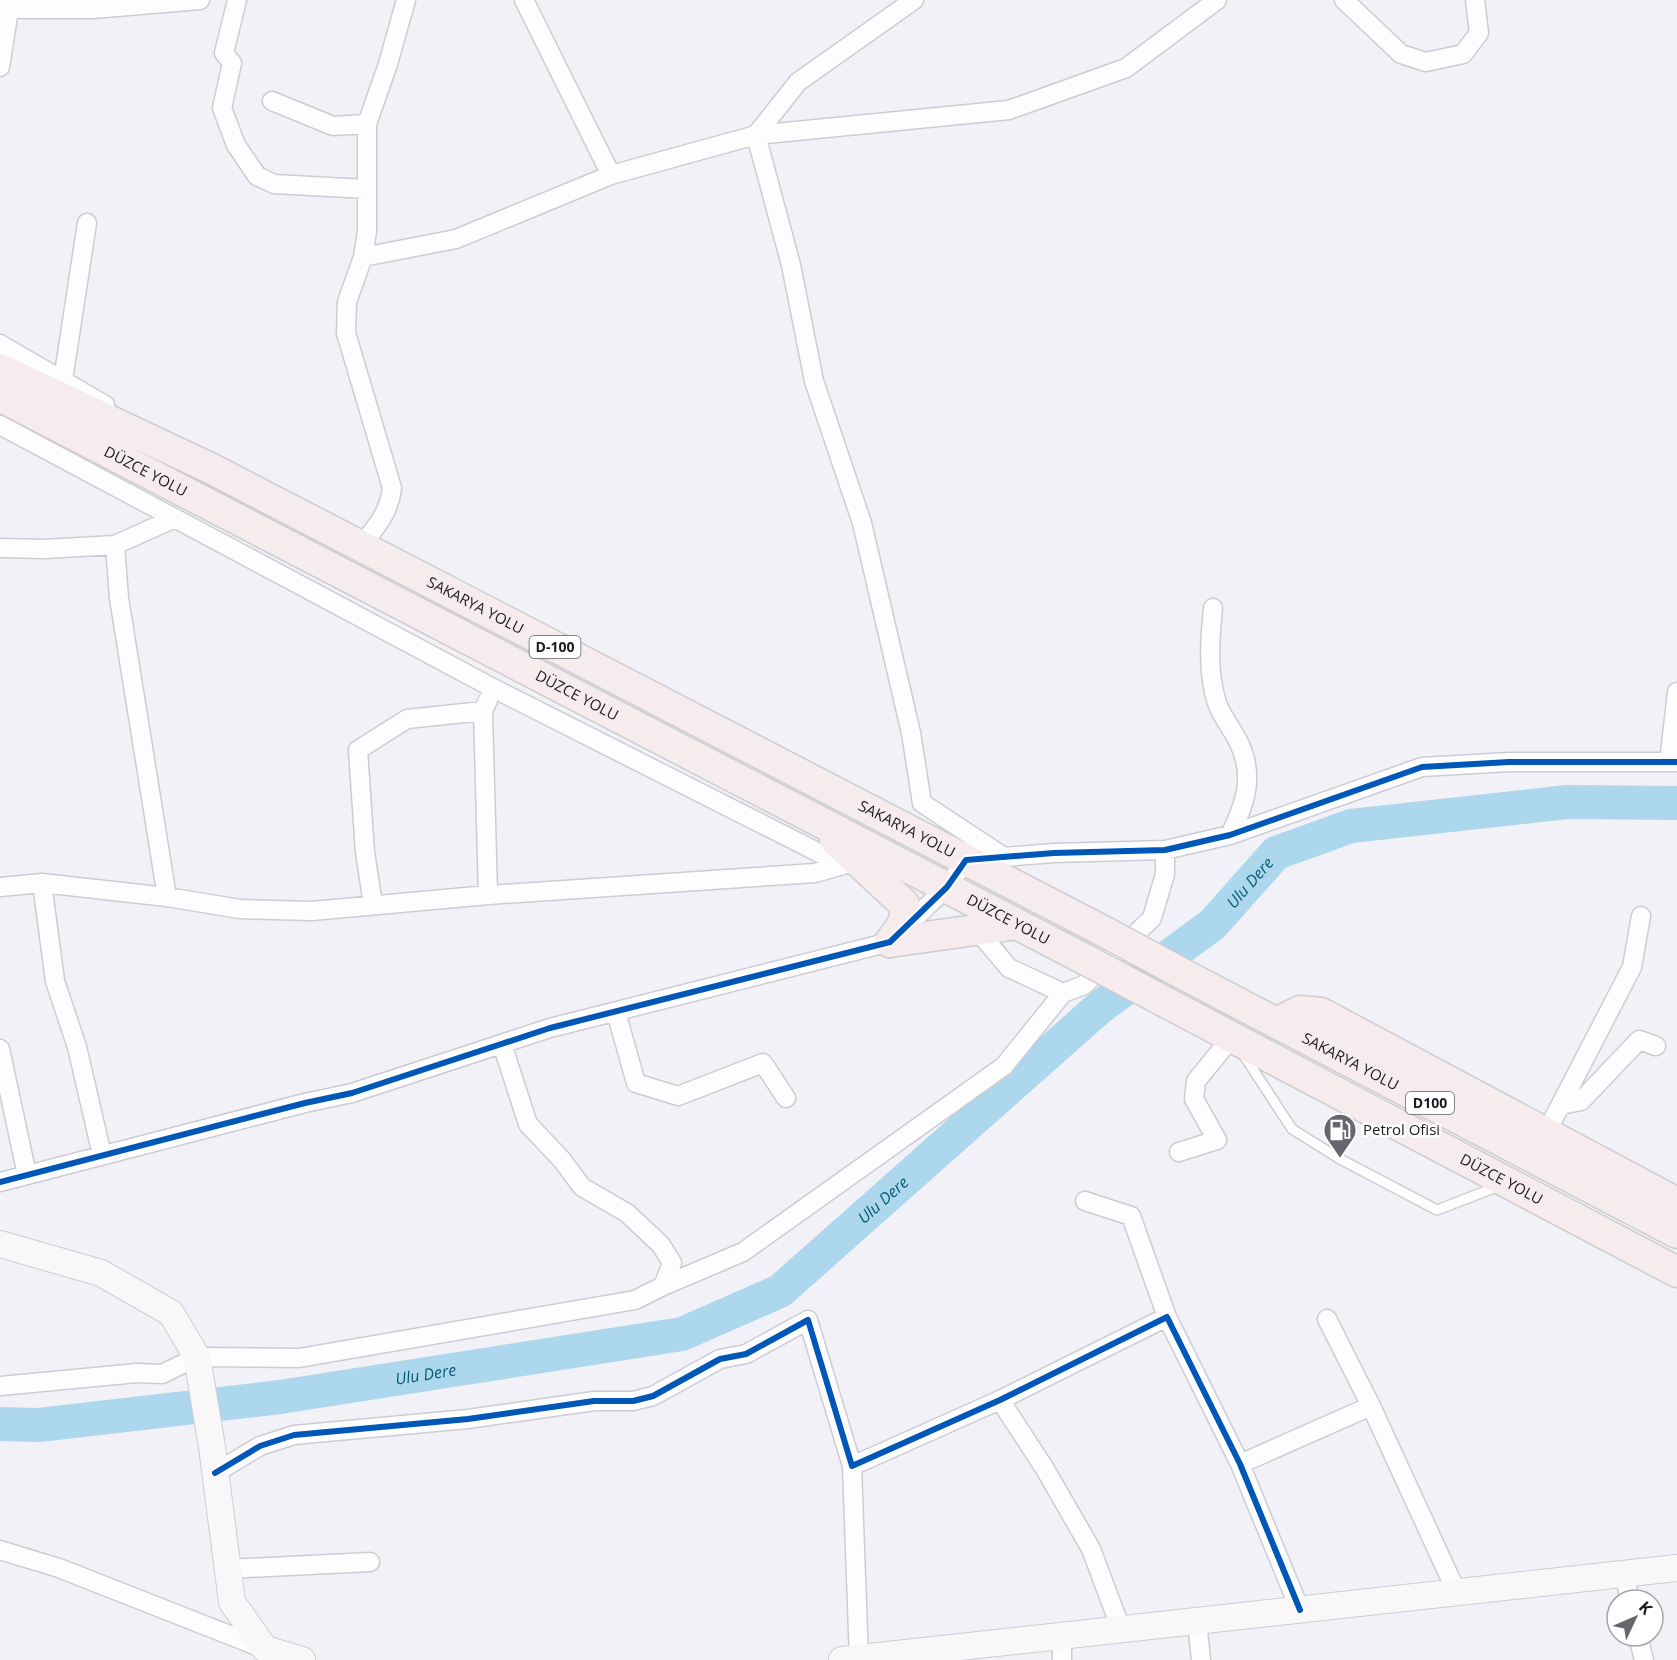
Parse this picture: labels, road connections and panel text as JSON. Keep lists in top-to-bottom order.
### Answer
{
  "streets": {
    "highway": [
      "DÜZCE YOLU",
      "SAKARYA YOLU",
      "D-100",
      "D100"
    ]
  },
  "water": ["Ulu Dere"],
  "places": {
    "fuel station": ["Petrol Ofisi"]
  },
  "north": "top right"
}
